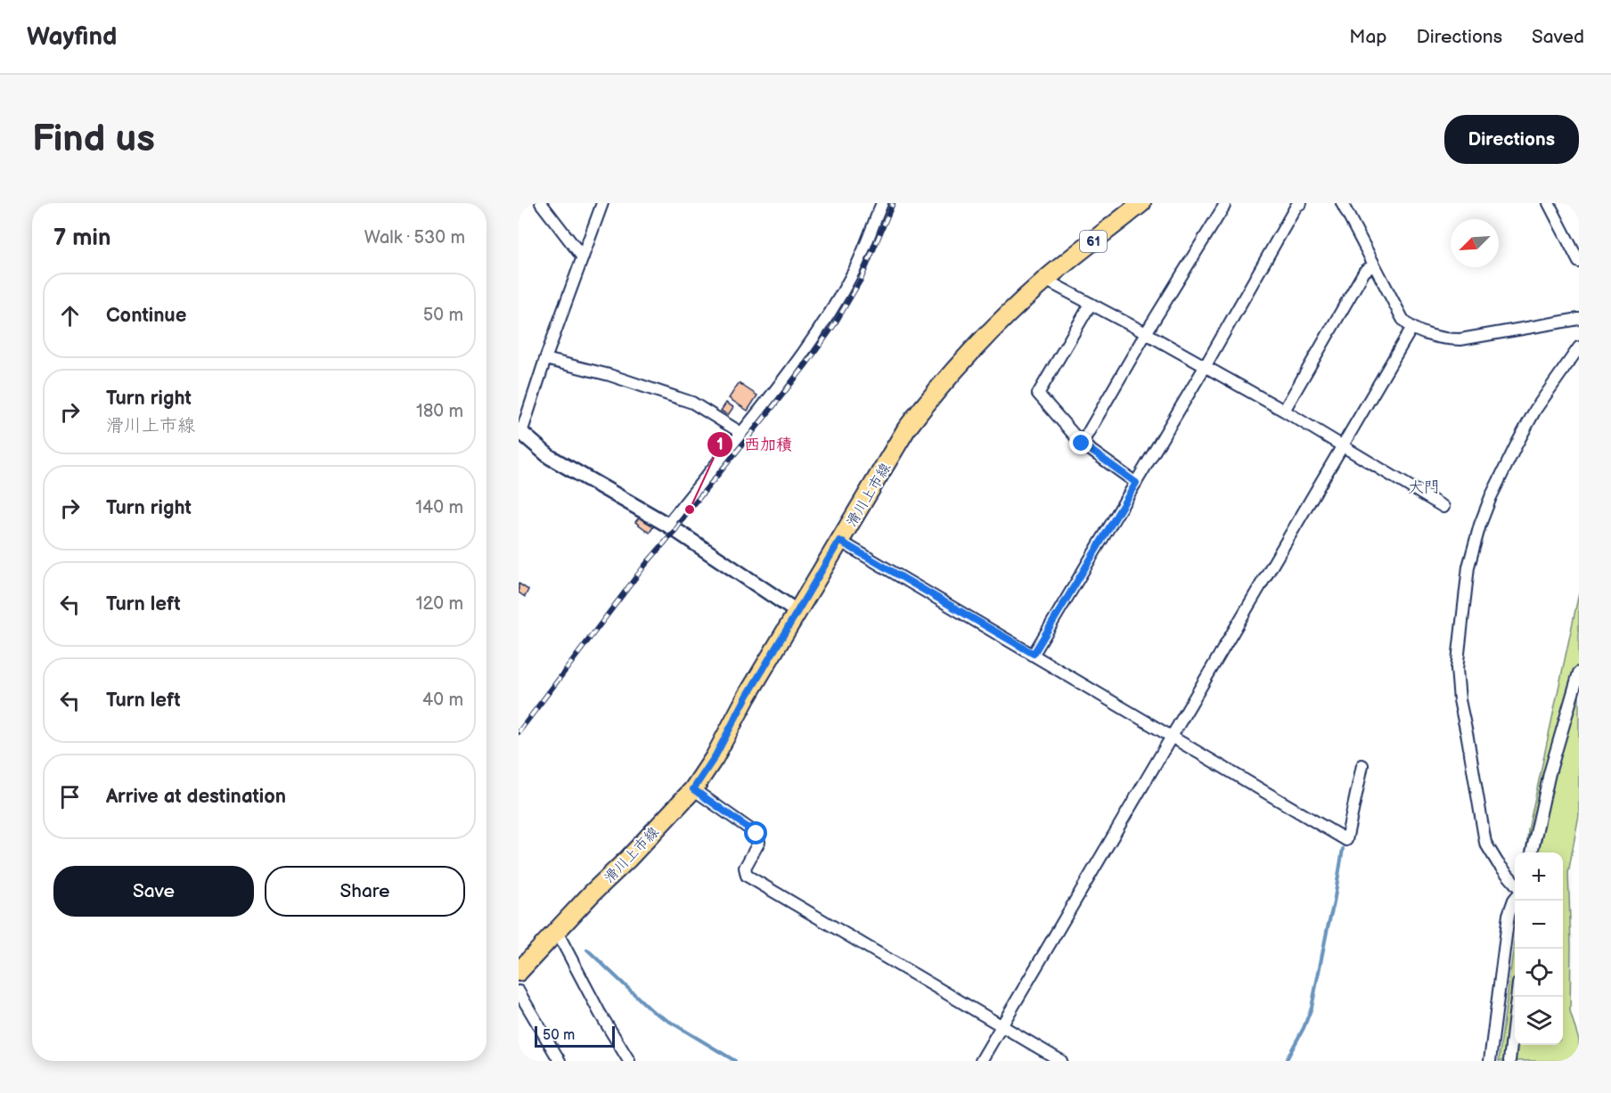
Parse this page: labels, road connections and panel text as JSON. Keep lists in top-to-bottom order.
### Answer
{
  "streets": {
    "main road": ["61", "滑川上市線"]
  },
  "districts": ["大門"],
  "places": ["西加積"],
  "scale_bar": "50 m",
  "north": "bottom left",
  "page": {
    "header": "Wayfind",
    "nav": ["Map", "Directions", "Saved"],
    "buttons": [
      "Directions",
      ["Save", "Share"]
    ],
    "title": "Find us",
    "heading": ["7 min", "Walk · 530 m"],
    "list": [
      ["Continue", "50 m"],
      ["Turn right", "滑川上市線", "180 m"],
      ["Turn right", "140 m"],
      ["Turn left", "120 m"],
      ["Turn left", "40 m"],
      "Arrive at destination"
    ],
    "map_buttons": ["+", "−"],
    "scale": "50 m"
  }
}
